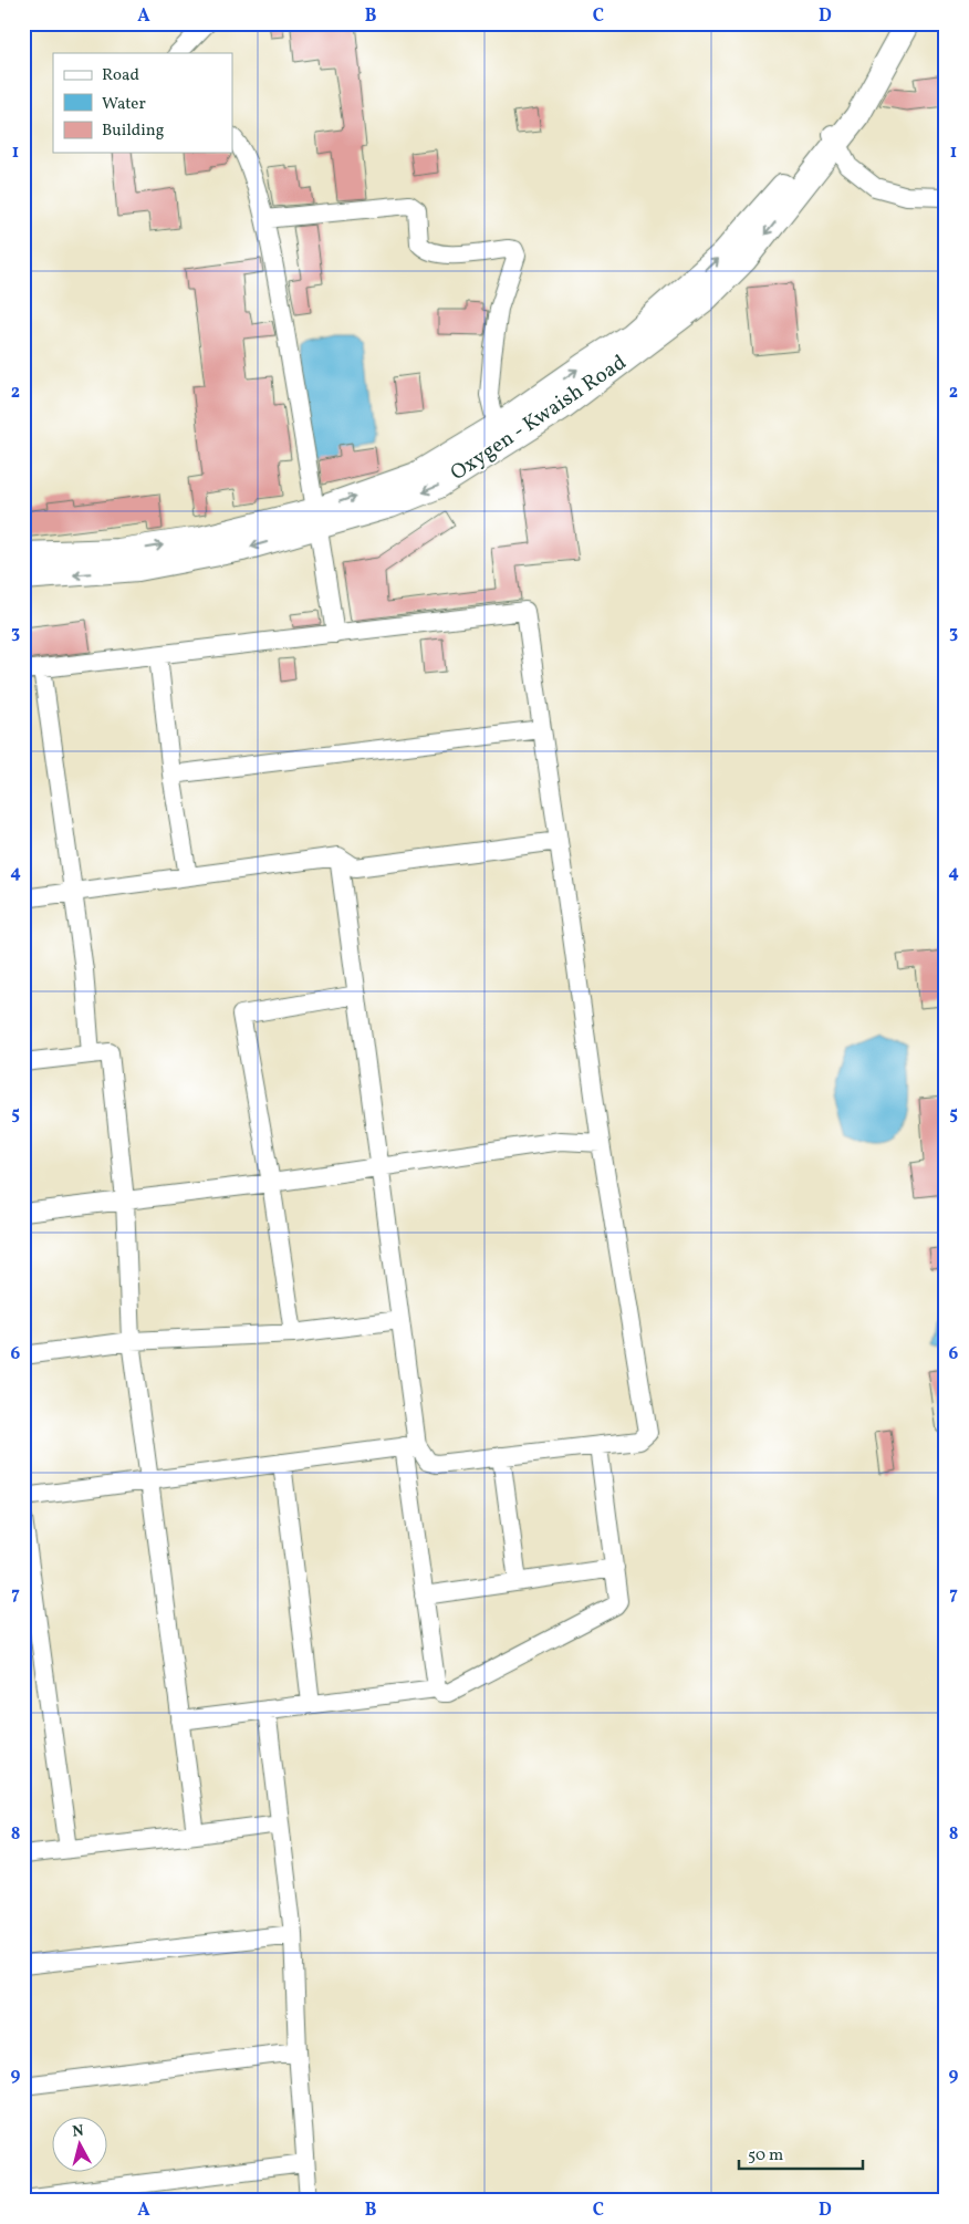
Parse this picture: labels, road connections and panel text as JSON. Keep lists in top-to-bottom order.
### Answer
{
  "streets": {
    "main road": ["Oxygen - Kwaish Road"]
  },
  "legend": ["Road", "Water", "Building"],
  "scale_bar": "50 m",
  "north": "top",
  "grid": {
    "columns": [
      "A",
      "B",
      "C",
      "D"
    ],
    "rows": [
      "1",
      "2",
      "3",
      "4",
      "5",
      "6",
      "7",
      "8",
      "9"
    ]
  }
}
